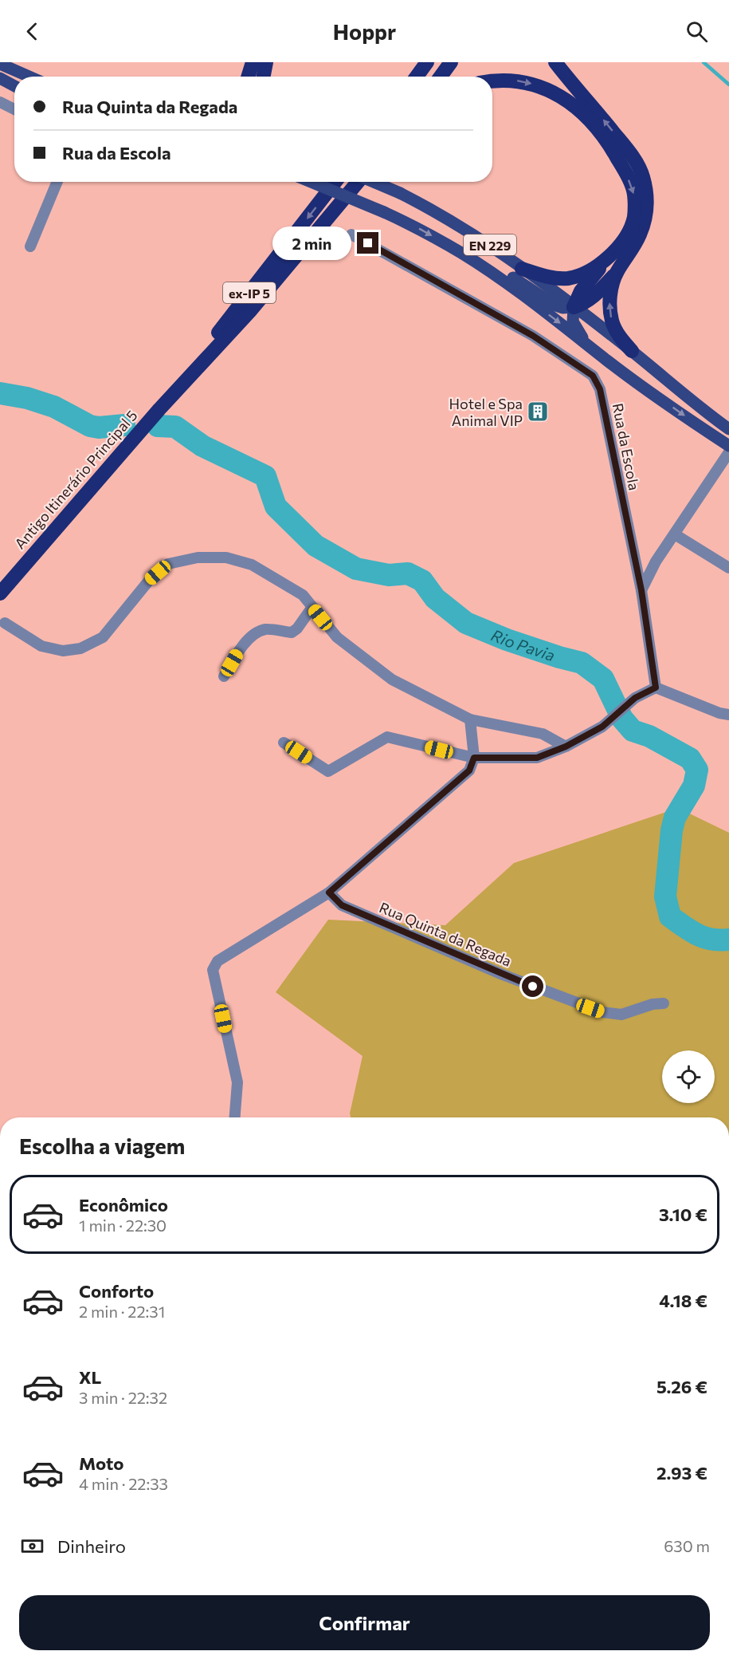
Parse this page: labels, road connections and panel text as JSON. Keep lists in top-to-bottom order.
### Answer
{
  "streets": {
    "highway": ["ex-IP 5", "Antigo Itinerário Principal 5"],
    "main road": ["EN 229"],
    "street": ["Rua da Escola", "Rua Quinta da Regada"]
  },
  "water": ["Rio Pavia"],
  "places": {
    "building": ["Hotel e Spa Animal VIP"]
  },
  "page": {
    "header": "Hoppr",
    "banner": ["Rua Quinta da Regada", "Rua da Escola"],
    "bubble": "2 min",
    "heading": "Escolha a viagem",
    "list": [
      {
        "name": "Econômico",
        "note": "1 min · 22:30",
        "value": "3.10 €"
      },
      {
        "name": "Conforto",
        "note": "2 min · 22:31",
        "value": "4.18 €"
      },
      {
        "name": "XL",
        "note": "3 min · 22:32",
        "value": "5.26 €"
      },
      {
        "name": "Moto",
        "note": "4 min · 22:33",
        "value": "2.93 €"
      }
    ],
    "pay": ["Dinheiro", "630 m"],
    "buttons": "Confirmar"
  }
}
